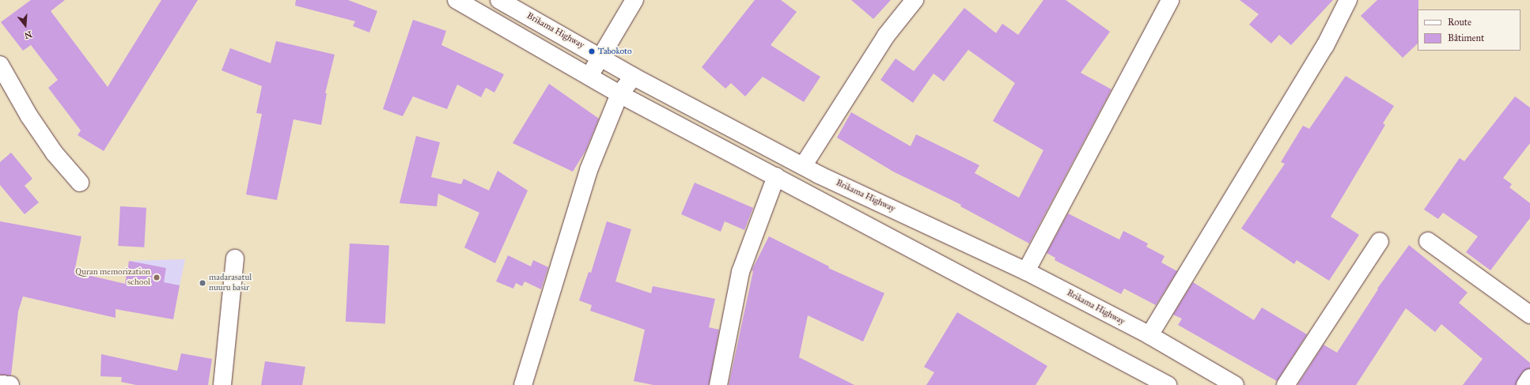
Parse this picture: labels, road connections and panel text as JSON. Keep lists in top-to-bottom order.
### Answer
{
  "streets": {
    "main road": ["Brikama Highway"]
  },
  "places": ["Tabokoto", "Quran memorization school", "madarasatul nuuru basir"],
  "legend": ["Route", "Bâtiment"],
  "north": "bottom"
}
